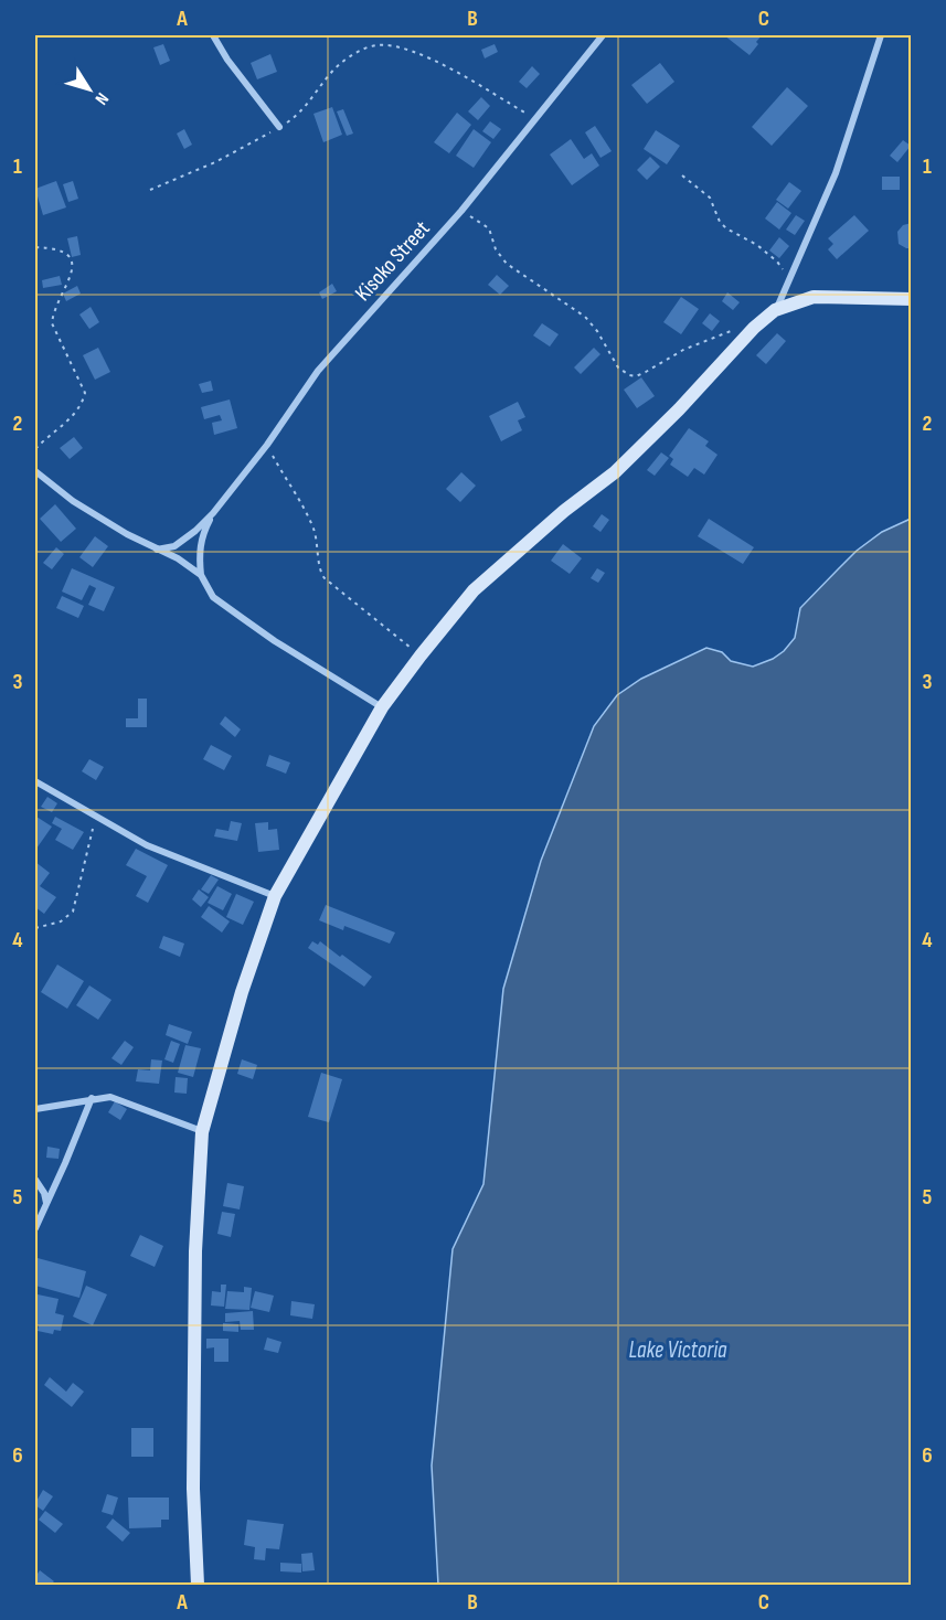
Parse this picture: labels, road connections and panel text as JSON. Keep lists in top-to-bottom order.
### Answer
{
  "streets": {
    "street": ["Kisoko Street"]
  },
  "water": ["Lake Victoria"],
  "north": "bottom right",
  "grid": {
    "columns": ["A", "B", "C"],
    "rows": [
      "1",
      "2",
      "3",
      "4",
      "5",
      "6"
    ]
  }
}
